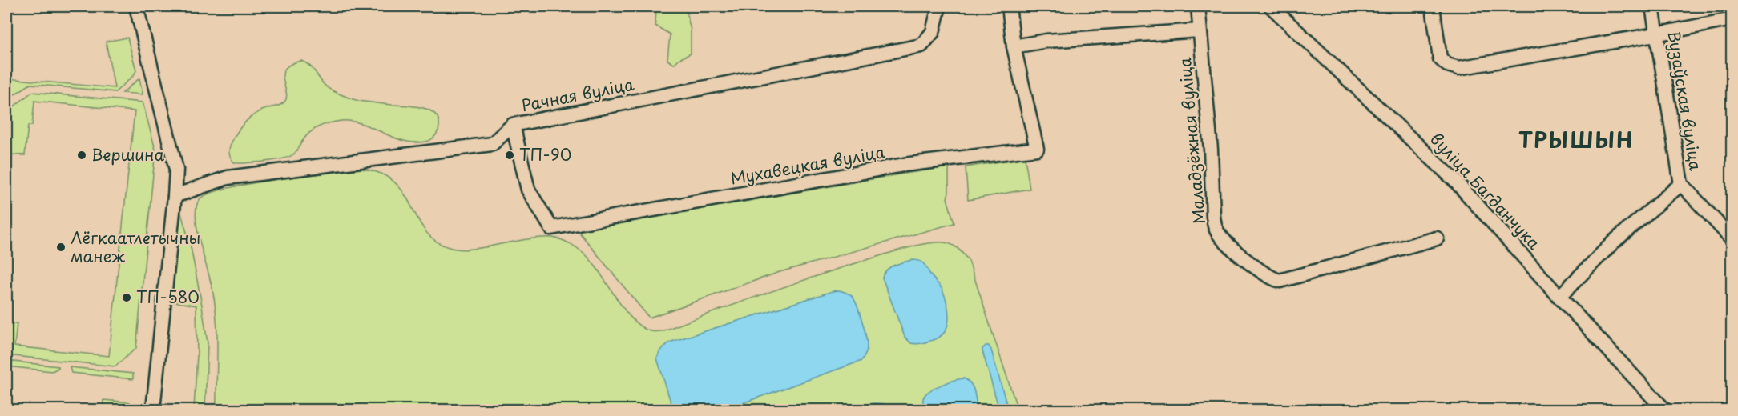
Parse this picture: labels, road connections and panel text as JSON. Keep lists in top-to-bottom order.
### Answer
{
  "streets": {
    "street": [
      "Рачная вуліца",
      "Вузаўская вуліца",
      "Маладзёжная вуліца",
      "Мухавецкая вуліца",
      "вуліца Багданчука"
    ]
  },
  "crossings": [
    ["Рачная вуліца", "Мухавецкая вуліца"]
  ],
  "districts": ["ТРЫШЫН"],
  "places": [
    "Вершина",
    "ТП-90",
    "Лёгкаатлетычны манеж",
    "ТП-580"
  ]
}
